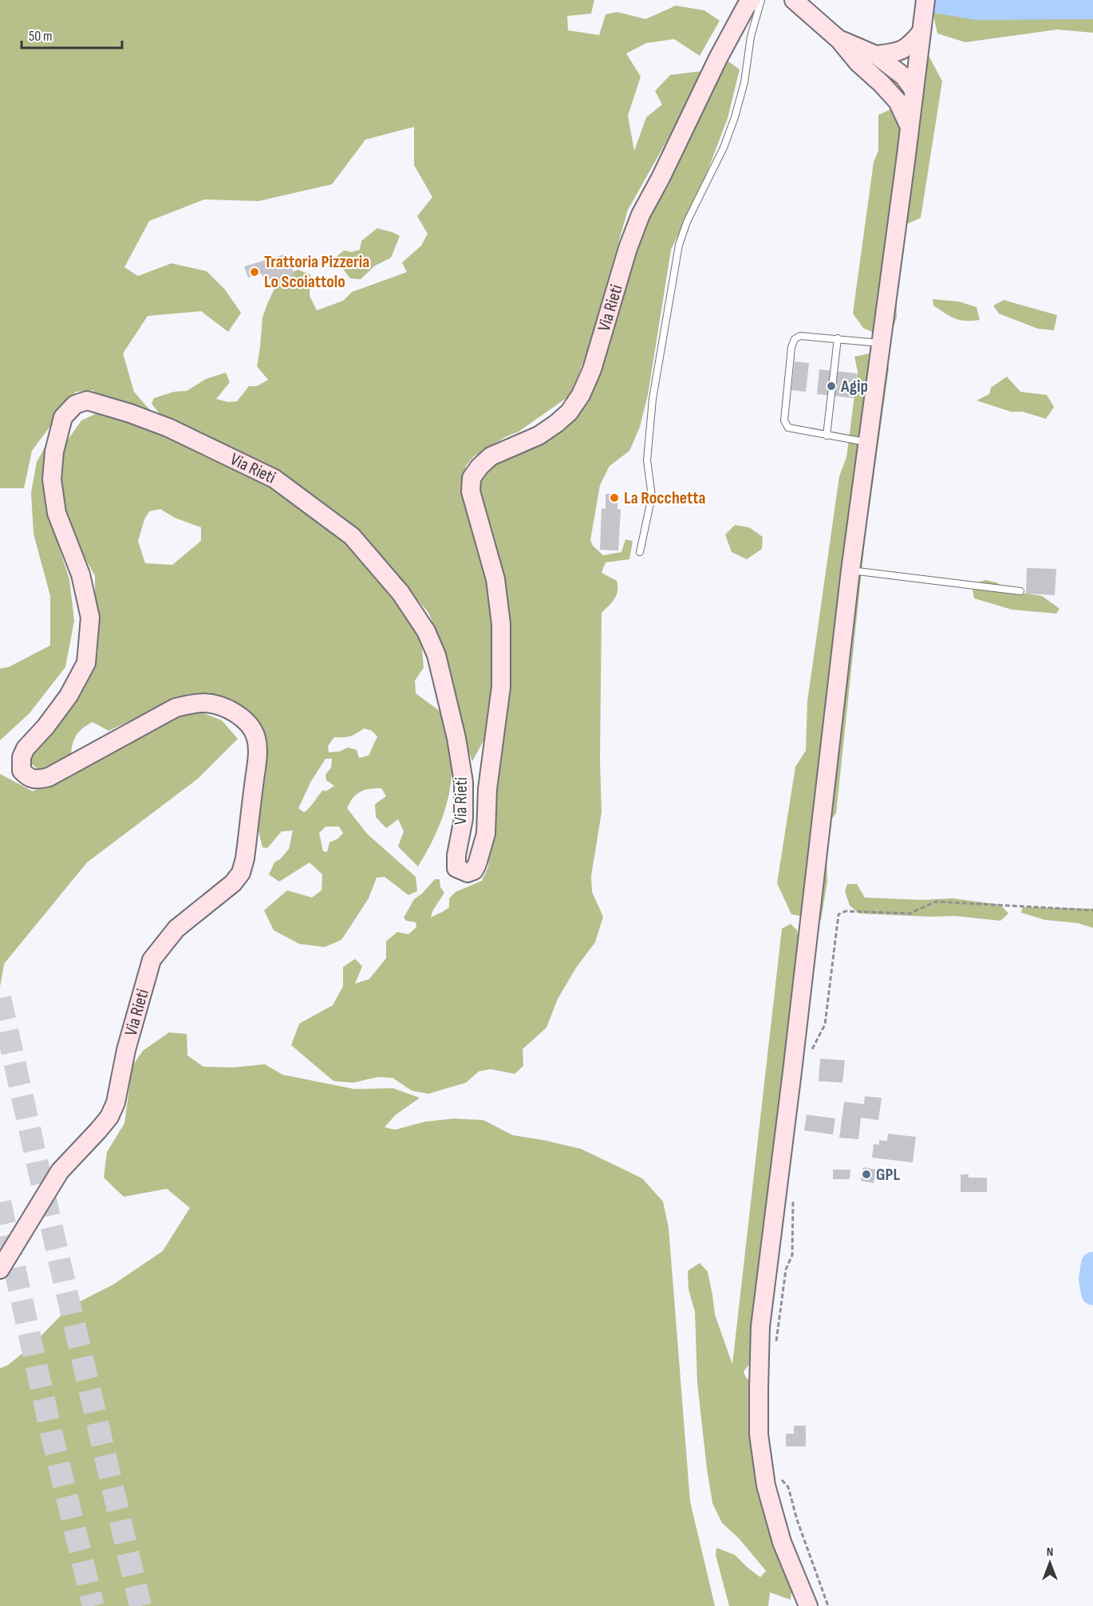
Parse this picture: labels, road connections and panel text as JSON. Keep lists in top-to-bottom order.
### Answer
{
  "streets": {
    "street": ["Via Rieti"]
  },
  "places": [
    "Trattoria Pizzeria Lo Scoiattolo",
    "Agip",
    "La Rocchetta",
    "GPL"
  ],
  "scale_bar": "50 m",
  "north": "top"
}
